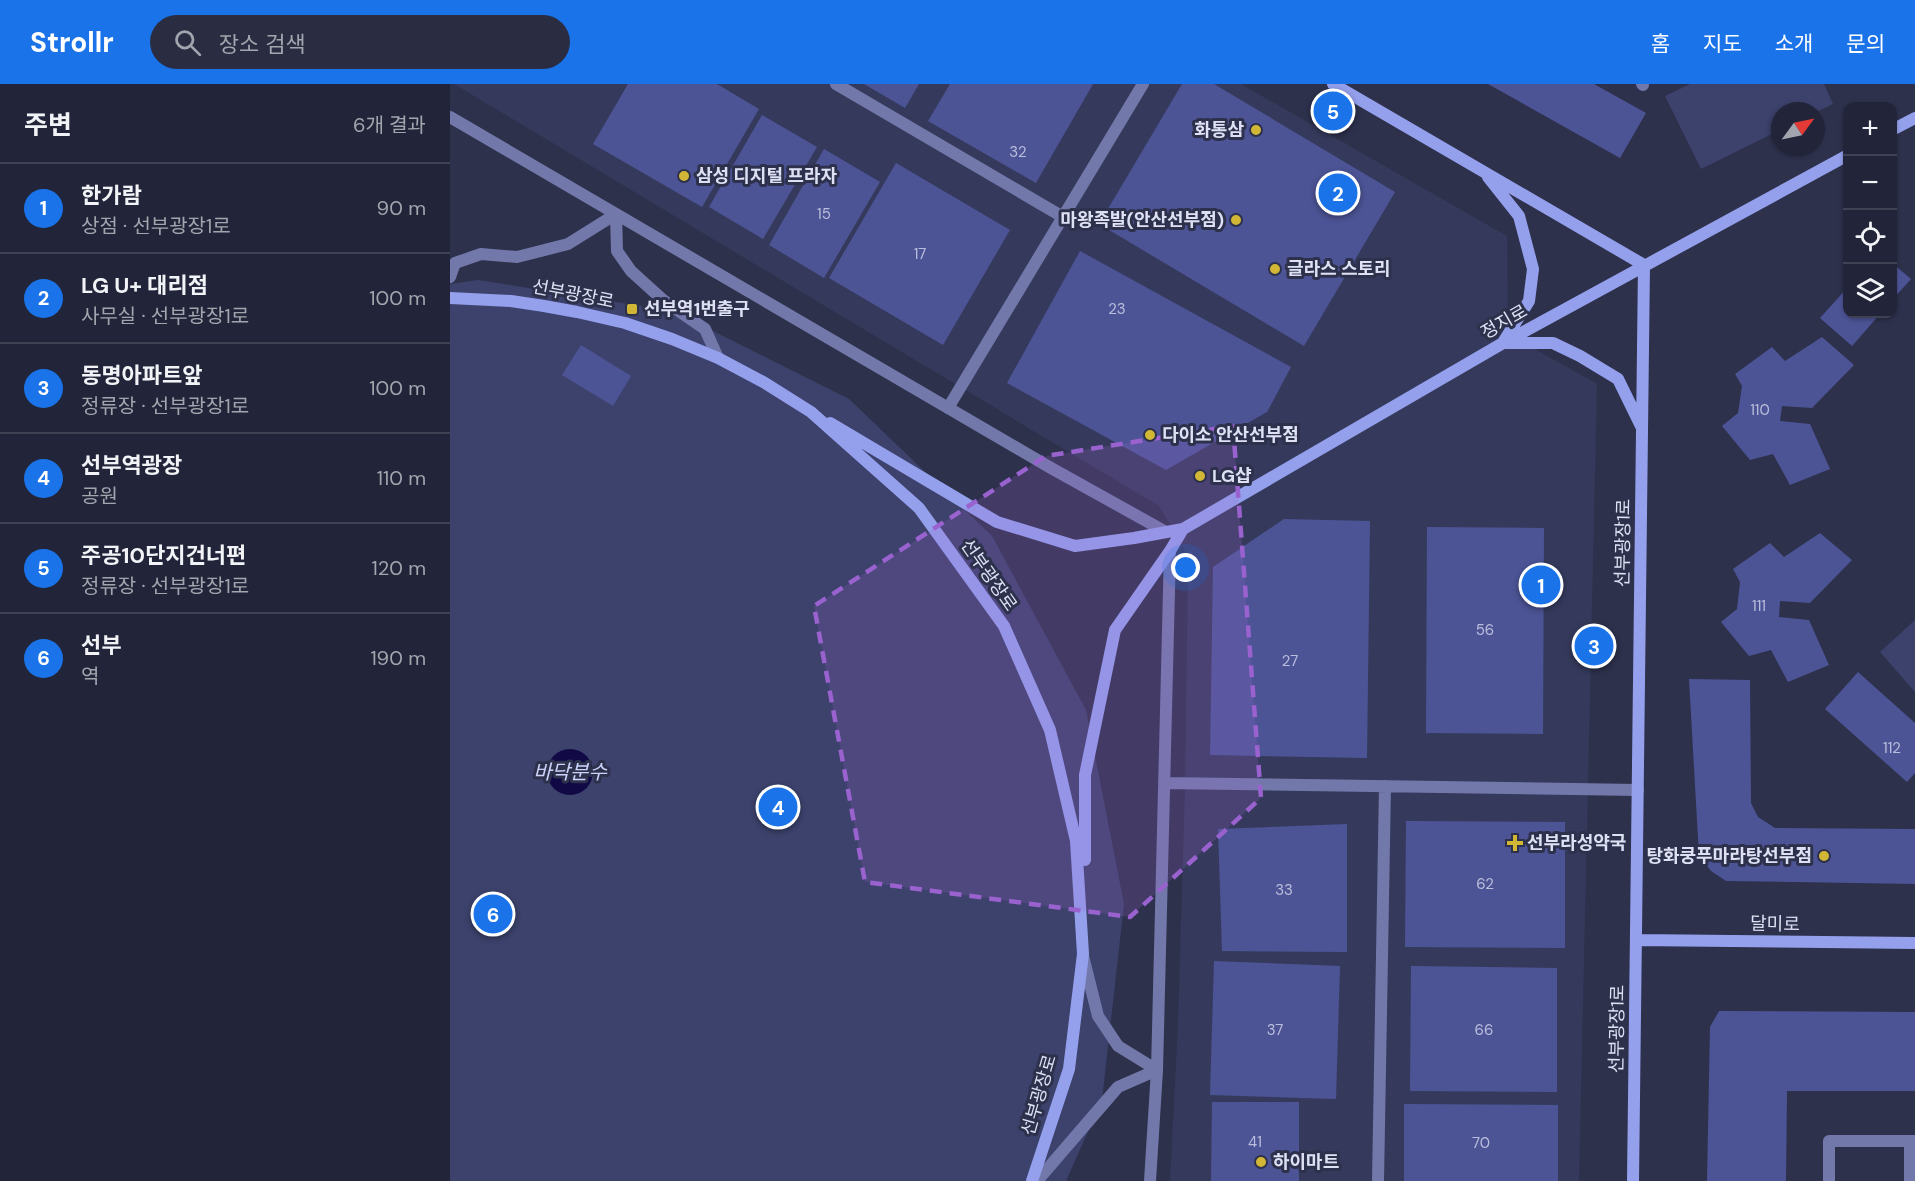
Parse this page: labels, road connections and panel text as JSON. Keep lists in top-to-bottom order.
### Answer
{
  "streets": {
    "street": [
      "선부광장로",
      "정지로",
      "선부광장1로",
      "달미로"
    ]
  },
  "crossings": [
    ["정지로", "선부광장1로"],
    ["선부광장1로", "달미로"]
  ],
  "water": ["바닥분수"],
  "places": {
    "other": [
      "화통삼",
      "삼성 디지털 프라자",
      "마왕족발(안산선부점)",
      "글라스 스토리",
      "다이소 안산선부점",
      "LG샵",
      "탕화쿵푸마라탕선부점",
      "하이마트"
    ],
    "transit": ["선부역1번출구"],
    "health": ["선부라성약국"]
  },
  "house_numbers": [
    "32",
    "15",
    "17",
    "23",
    "110",
    "111",
    "56",
    "27",
    "112",
    "62",
    "33",
    "37",
    "66",
    "41",
    "70"
  ],
  "north": "top right",
  "page": {
    "header": "Strollr",
    "search": "장소 검색",
    "nav": [
      "홈",
      "지도",
      "소개",
      "문의"
    ],
    "heading": ["주변", "6개 결과"],
    "pins": [
      "5",
      "2",
      "1",
      "3",
      "4",
      "6"
    ],
    "map_buttons": ["+", "−"],
    "list": [
      {
        "mark": "1",
        "name": "한가람",
        "note": "상점 · 선부광장1로",
        "value": "90 m"
      },
      {
        "mark": "2",
        "name": "LG U+ 대리점",
        "note": "사무실 · 선부광장1로",
        "value": "100 m"
      },
      {
        "mark": "3",
        "name": "동명아파트앞",
        "note": "정류장 · 선부광장1로",
        "value": "100 m"
      },
      {
        "mark": "4",
        "name": "선부역광장",
        "note": "공원",
        "value": "110 m"
      },
      {
        "mark": "5",
        "name": "주공10단지건너편",
        "note": "정류장 · 선부광장1로",
        "value": "120 m"
      },
      {
        "mark": "6",
        "name": "선부",
        "note": "역",
        "value": "190 m"
      }
    ]
  }
}
